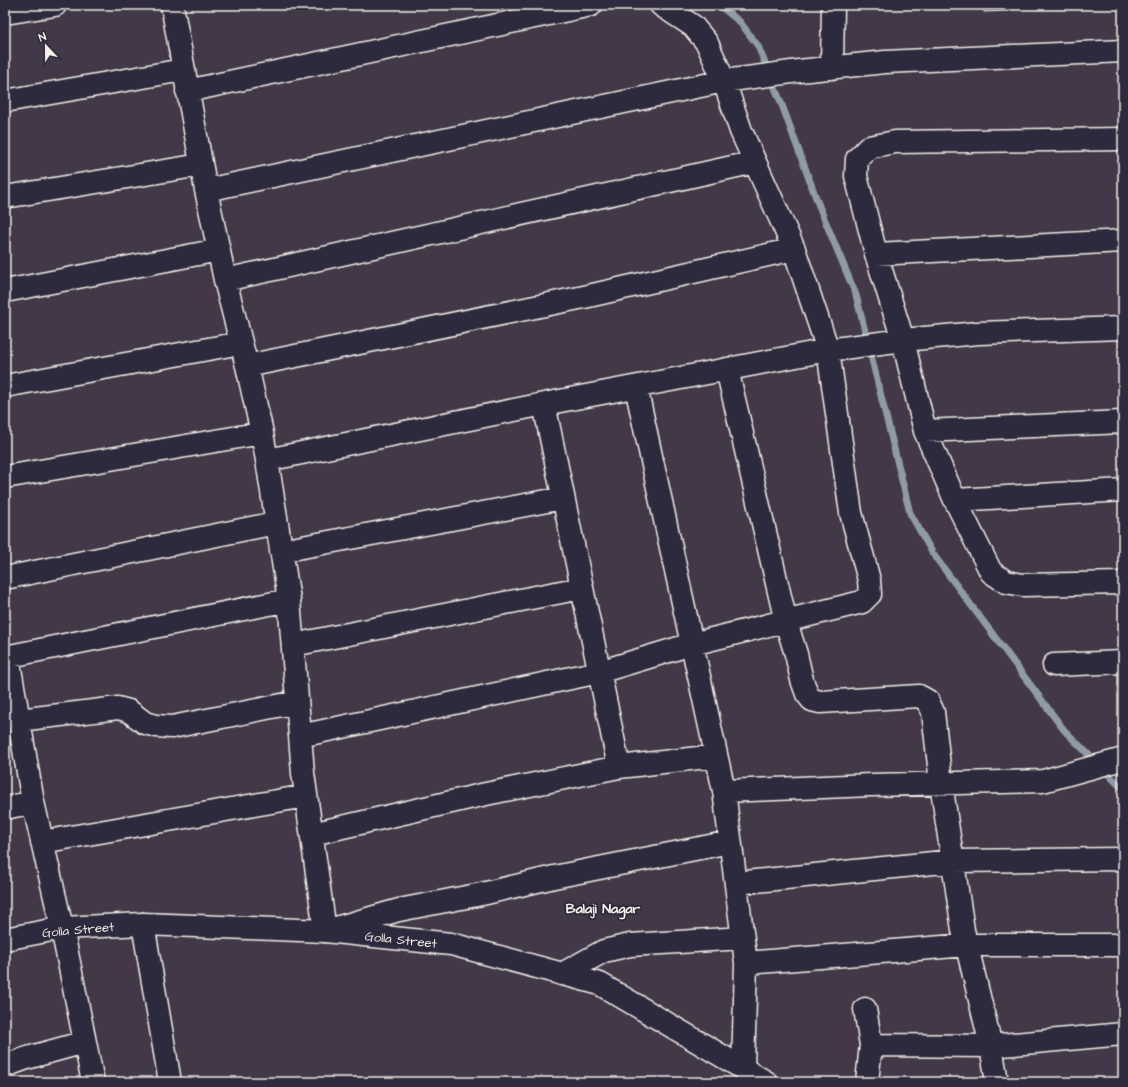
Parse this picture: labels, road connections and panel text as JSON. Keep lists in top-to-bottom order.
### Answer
{
  "streets": {
    "street": ["Golla Street"]
  },
  "districts": ["Balaji Nagar"],
  "north": "top"
}
